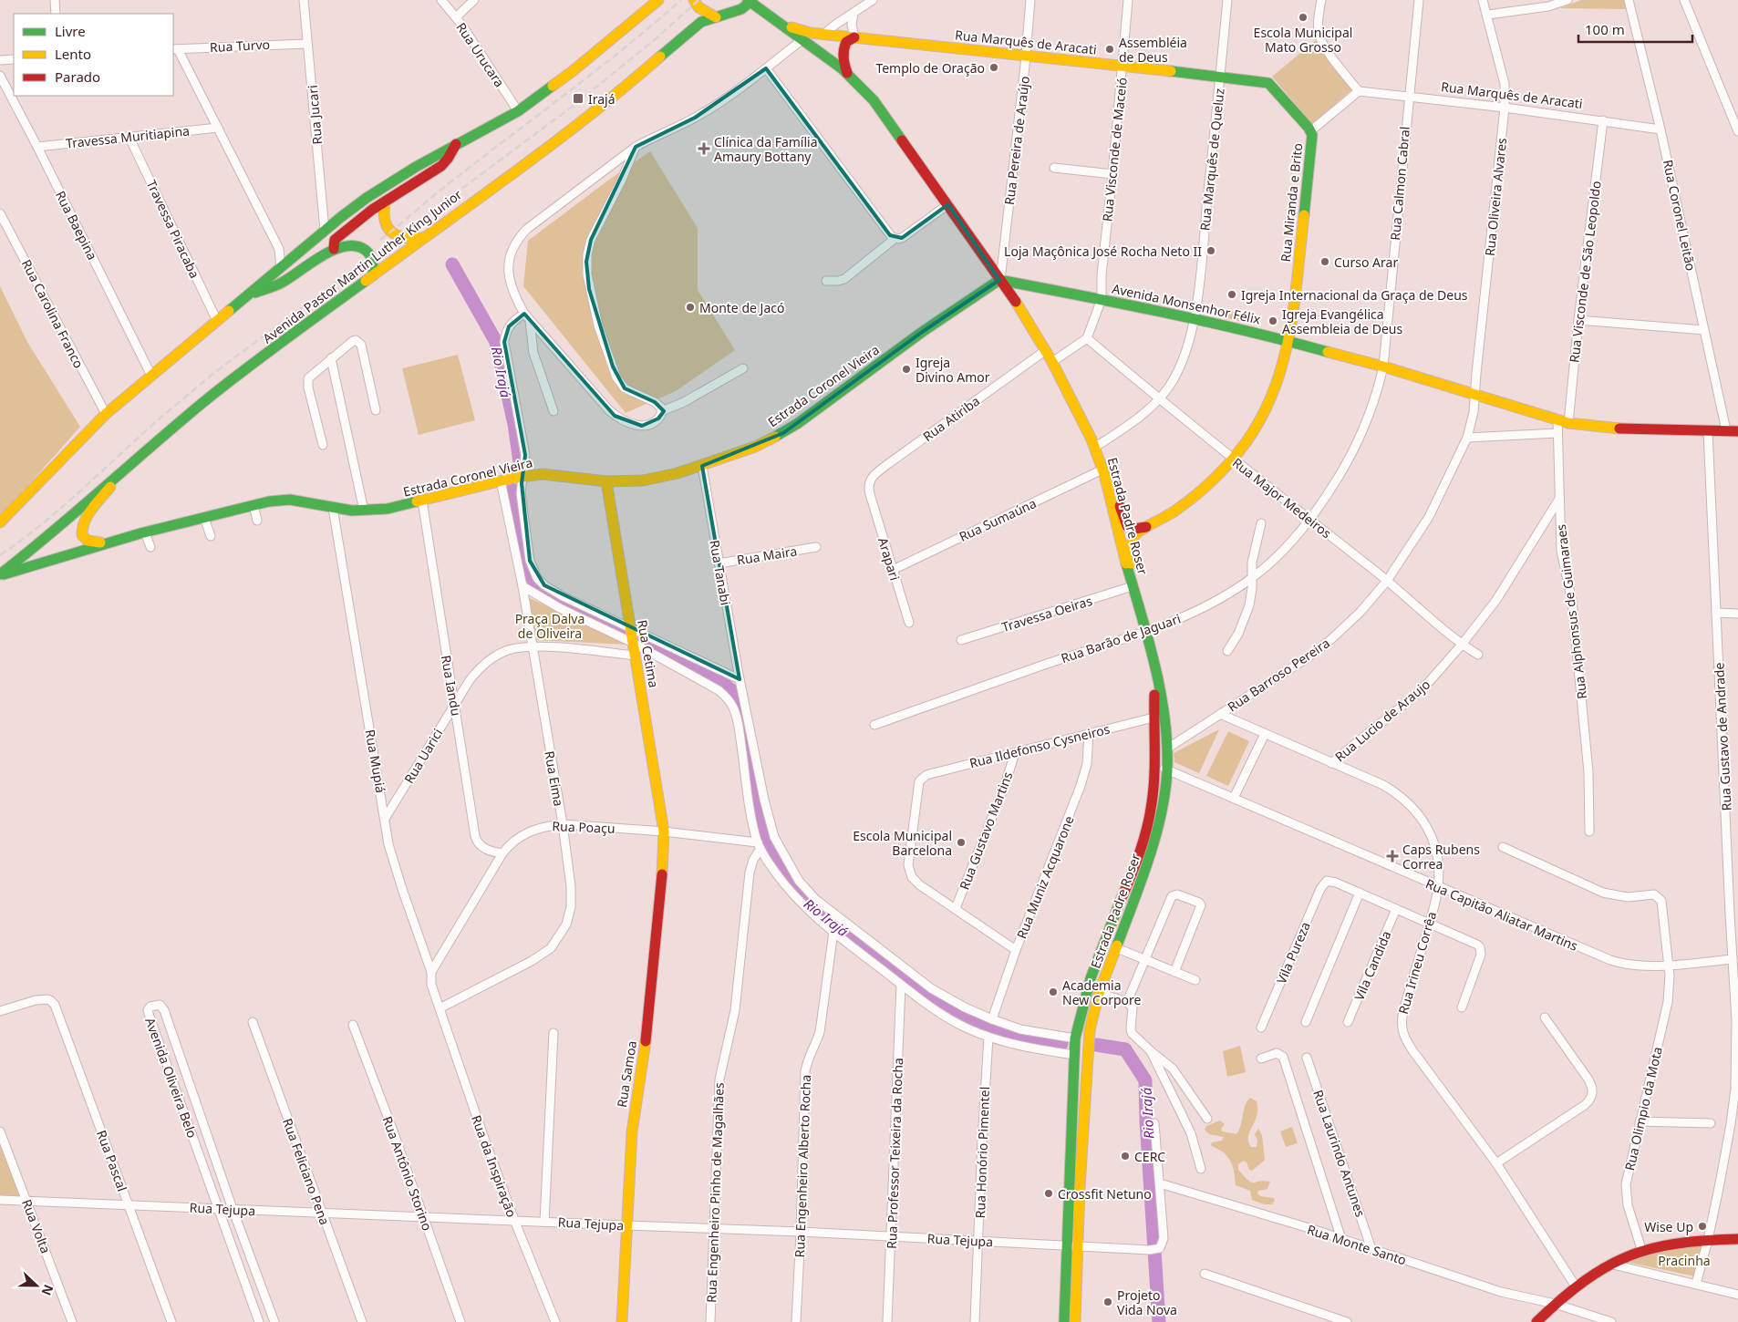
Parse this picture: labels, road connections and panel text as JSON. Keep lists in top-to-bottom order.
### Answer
{
  "streets": {
    "main road": [
      "Rua Marquês de Aracati",
      "Rua Miranda e Brito",
      "Avenida Pastor Martin Luther King Junior",
      "Avenida Monsenhor Félix",
      "Estrada Coronel Vieira",
      "Estrada Padre Roser",
      "Rua Cetima",
      "Rua Samoa"
    ],
    "street": [
      "Rua Turvo",
      "Rua Urucara",
      "Rua Jucari",
      "Travessa Muritiapina",
      "Rua Pereira de Araújo",
      "Rua Visconde de Maceió",
      "Rua Marquês de Queluz",
      "Rua Calmon Cabral",
      "Rua Oliveira Alvares",
      "Rua Coronel Leitão",
      "Rua Baepina",
      "Travessa Piracaba",
      "Rua Visconde de São Leopoldo",
      "Rua Carolina Franco",
      "Rua Atiriba",
      "Rua Major Medeiros",
      "Rua Sumaúna",
      "Rua Maira",
      "Arapari",
      "Rua Tanabi",
      "Rua Alphonsus de Guimaraes",
      "Travessa Oeiras",
      "Rua Barão de Jaguari",
      "Rua Barroso Pereira",
      "Rua Iandu",
      "Rua Lucio de Araujo",
      "Rua Gustavo de Andrade",
      "Rua Ildefonso Cysneiros",
      "Rua Uarici",
      "Rua Mupiá",
      "Rua Eima",
      "Rua Poaçu",
      "Rua Gustavo Martins",
      "Rua Muniz Acquarone",
      "Rua Capitão Aliatar Martins",
      "Vila Pureza",
      "Rua Irineu Corrêa",
      "Vila Candida",
      "Avenida Oliveira Belo",
      "Rua Olimpio da Mota",
      "Rua Honório Pimentel",
      "Rua Professor Teixeira da Rocha",
      "Rua Laurindo Antunes",
      "Rua Pascal",
      "Rua da Inspiração",
      "Rua Engenheiro Alberto Rocha",
      "Rua Feliciano Pena",
      "Rua Antônio Storino",
      "Rua Engenheiro Pinho de Magalhães",
      "Rua Tejupa",
      "Rua Volta",
      "Rua Monte Santo"
    ]
  },
  "crossings": [
    ["Rua Marquês de Aracati", "Rua Pereira de Araújo"],
    ["Rua Marquês de Aracati", "Rua Visconde de Maceió"],
    ["Rua Marquês de Aracati", "Rua Marquês de Queluz"],
    ["Rua Marquês de Aracati", "Rua Calmon Cabral"],
    ["Rua Marquês de Aracati", "Rua Oliveira Alvares"],
    ["Rua Marquês de Aracati", "Rua Miranda e Brito"],
    ["Rua Marquês de Aracati", "Rua Coronel Leitão"],
    ["Rua Marquês de Aracati", "Rua Visconde de São Leopoldo"],
    ["Rua Turvo", "Rua Jucari"],
    ["Travessa Muritiapina", "Rua Baepina"],
    ["Travessa Muritiapina", "Travessa Piracaba"],
    ["Rua Pereira de Araújo", "Avenida Monsenhor Félix"],
    ["Rua Pereira de Araújo", "Estrada Coronel Vieira"],
    ["Rua Pereira de Araújo", "Estrada Padre Roser"],
    ["Rua Visconde de Maceió", "Avenida Monsenhor Félix"],
    ["Rua Marquês de Queluz", "Avenida Monsenhor Félix"],
    ["Rua Marquês de Queluz", "Rua Major Medeiros"],
    ["Rua Marquês de Queluz", "Estrada Padre Roser"],
    ["Rua Calmon Cabral", "Avenida Monsenhor Félix"],
    ["Rua Calmon Cabral", "Rua Barão de Jaguari"],
    ["Rua Oliveira Alvares", "Avenida Monsenhor Félix"],
    ["Rua Oliveira Alvares", "Rua Barroso Pereira"],
    ["Rua Miranda e Brito", "Avenida Monsenhor Félix"],
    ["Rua Miranda e Brito", "Rua Major Medeiros"],
    ["Rua Coronel Leitão", "Avenida Monsenhor Félix"],
    ["Avenida Pastor Martin Luther King Junior", "Estrada Coronel Vieira"],
    ["Rua Visconde de São Leopoldo", "Avenida Monsenhor Félix"],
    ["Avenida Monsenhor Félix", "Estrada Coronel Vieira"],
    ["Avenida Monsenhor Félix", "Estrada Padre Roser"],
    ["Avenida Monsenhor Félix", "Rua Alphonsus de Guimaraes"],
    ["Avenida Monsenhor Félix", "Rua Barão de Jaguari"],
    ["Avenida Monsenhor Félix", "Rua Barroso Pereira"],
    ["Avenida Monsenhor Félix", "Rua Gustavo de Andrade"],
    ["Estrada Coronel Vieira", "Estrada Padre Roser"],
    ["Estrada Coronel Vieira", "Rua Tanabi"],
    ["Estrada Coronel Vieira", "Rua Cetima"],
    ["Estrada Coronel Vieira", "Rua Iandu"],
    ["Estrada Coronel Vieira", "Rua Mupiá"],
    ["Estrada Coronel Vieira", "Rua Eima"],
    ["Rua Atiriba", "Estrada Padre Roser"],
    ["Rua Atiriba", "Arapari"],
    ["Rua Major Medeiros", "Rua Barão de Jaguari"],
    ["Rua Major Medeiros", "Rua Barroso Pereira"],
    ["Rua Major Medeiros", "Rua Lucio de Araujo"],
    ["Estrada Padre Roser", "Rua Sumaúna"],
    ["Estrada Padre Roser", "Rua Tanabi"],
    ["Estrada Padre Roser", "Travessa Oeiras"],
    ["Estrada Padre Roser", "Rua Barão de Jaguari"],
    ["Estrada Padre Roser", "Rua Barroso Pereira"],
    ["Estrada Padre Roser", "Rua Ildefonso Cysneiros"],
    ["Estrada Padre Roser", "Rua Capitão Aliatar Martins"],
    ["Estrada Padre Roser", "Rua Tejupa"],
    ["Rua Sumaúna", "Arapari"],
    ["Rua Maira", "Rua Tanabi"],
    ["Rua Tanabi", "Rua Muniz Acquarone"],
    ["Rua Alphonsus de Guimaraes", "Rua Lucio de Araujo"],
    ["Rua Cetima", "Rua Uarici"],
    ["Rua Cetima", "Rua Poaçu"],
    ["Rua Cetima", "Rua Samoa"],
    ["Rua Barroso Pereira", "Rua Irineu Corrêa"],
    ["Rua Iandu", "Rua Uarici"],
    ["Rua Iandu", "Rua Poaçu"],
    ["Rua Lucio de Araujo", "Rua Irineu Corrêa"],
    ["Rua Gustavo de Andrade", "Rua Capitão Aliatar Martins"],
    ["Rua Ildefonso Cysneiros", "Rua Gustavo Martins"],
    ["Rua Ildefonso Cysneiros", "Rua Muniz Acquarone"],
    ["Rua Uarici", "Rua Mupiá"],
    ["Rua Uarici", "Rua Eima"],
    ["Rua Mupiá", "Rua Eima"],
    ["Rua Mupiá", "Rua Poaçu"],
    ["Rua Mupiá", "Rua da Inspiração"],
    ["Rua Eima", "Rua Poaçu"],
    ["Rua Eima", "Rua da Inspiração"],
    ["Rua Poaçu", "Rua Samoa"],
    ["Rua Poaçu", "Rua Engenheiro Pinho de Magalhães"],
    ["Rua Capitão Aliatar Martins", "Rua Irineu Corrêa"],
    ["Rua Capitão Aliatar Martins", "Rua Olimpio da Mota"],
    ["Rua Samoa", "Rua Tejupa"],
    ["Avenida Oliveira Belo", "Rua Tejupa"],
    ["Rua Honório Pimentel", "Rua Tejupa"],
    ["Rua Professor Teixeira da Rocha", "Rua Tejupa"],
    ["Rua Laurindo Antunes", "Rua Monte Santo"],
    ["Rua Pascal", "Rua Tejupa"],
    ["Rua da Inspiração", "Rua Tejupa"],
    ["Rua Engenheiro Alberto Rocha", "Rua Tejupa"],
    ["Rua Feliciano Pena", "Rua Tejupa"],
    ["Rua Antônio Storino", "Rua Tejupa"],
    ["Rua Engenheiro Pinho de Magalhães", "Rua Tejupa"],
    ["Rua Tejupa", "Rua Volta"],
    ["Rua Tejupa", "Rua Monte Santo"]
  ],
  "water": ["Rio Irajá"],
  "parks": ["Praça Dalva de Oliveira", "Pracinha"],
  "places": {
    "other": [
      "Escola Municipal Mato Grosso",
      "Assembléia de Deus",
      "Templo de Oração",
      "Loja Maçônica José Rocha Neto II",
      "Curso Arar",
      "Igreja Internacional da Graça de Deus",
      "Monte de Jacó",
      "Igreja Evangélica Assembleia de Deus",
      "Igreja Divino Amor",
      "Escola Municipal Barcelona",
      "Academia New Corpore",
      "CERC",
      "Crossfit Netuno",
      "Wise Up",
      "Projeto Vida Nova"
    ],
    "transit": ["Irajá"],
    "health": ["Clínica da Família Amaury Bottany", "Caps Rubens Correa"]
  },
  "legend": ["Livre", "Lento", "Parado"],
  "scale_bar": "100 m",
  "north": "right"
}
